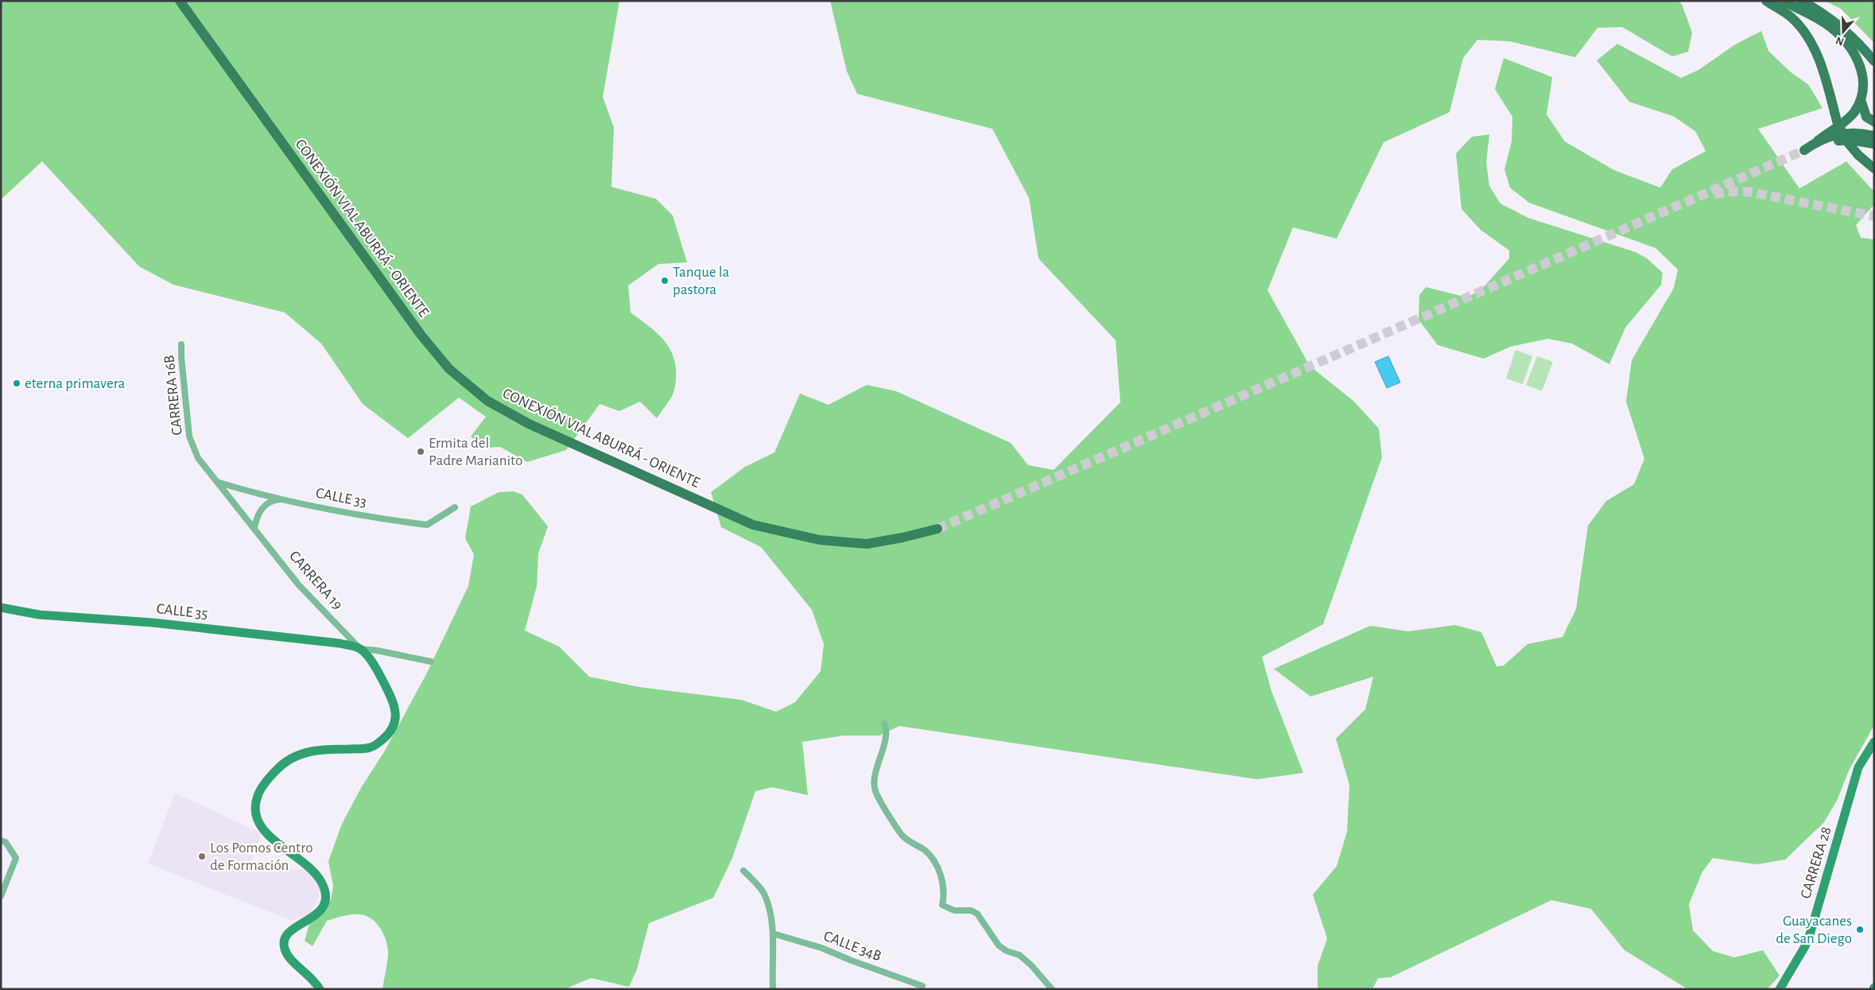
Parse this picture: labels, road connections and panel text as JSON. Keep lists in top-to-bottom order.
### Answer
{
  "streets": {
    "main road": ["CONEXIÓN VIAL ABURRÁ - ORIENTE"],
    "street": [
      "CARRERA 16B",
      "CALLE 33",
      "CARRERA 19",
      "CALLE 35",
      "CARRERA 28",
      "CALLE 34B"
    ]
  },
  "crossings": [
    ["CARRERA 16B", "CALLE 33"],
    ["CARRERA 16B", "CARRERA 19"],
    ["CALLE 33", "CARRERA 19"],
    ["CARRERA 19", "CALLE 35"]
  ],
  "places": [
    "Tanque la pastora",
    "eterna primavera",
    "Ermita del Padre Marianito",
    "Los Pomos Centro de Formación",
    "Guayacanes de San Diego"
  ],
  "north": "bottom"
}
